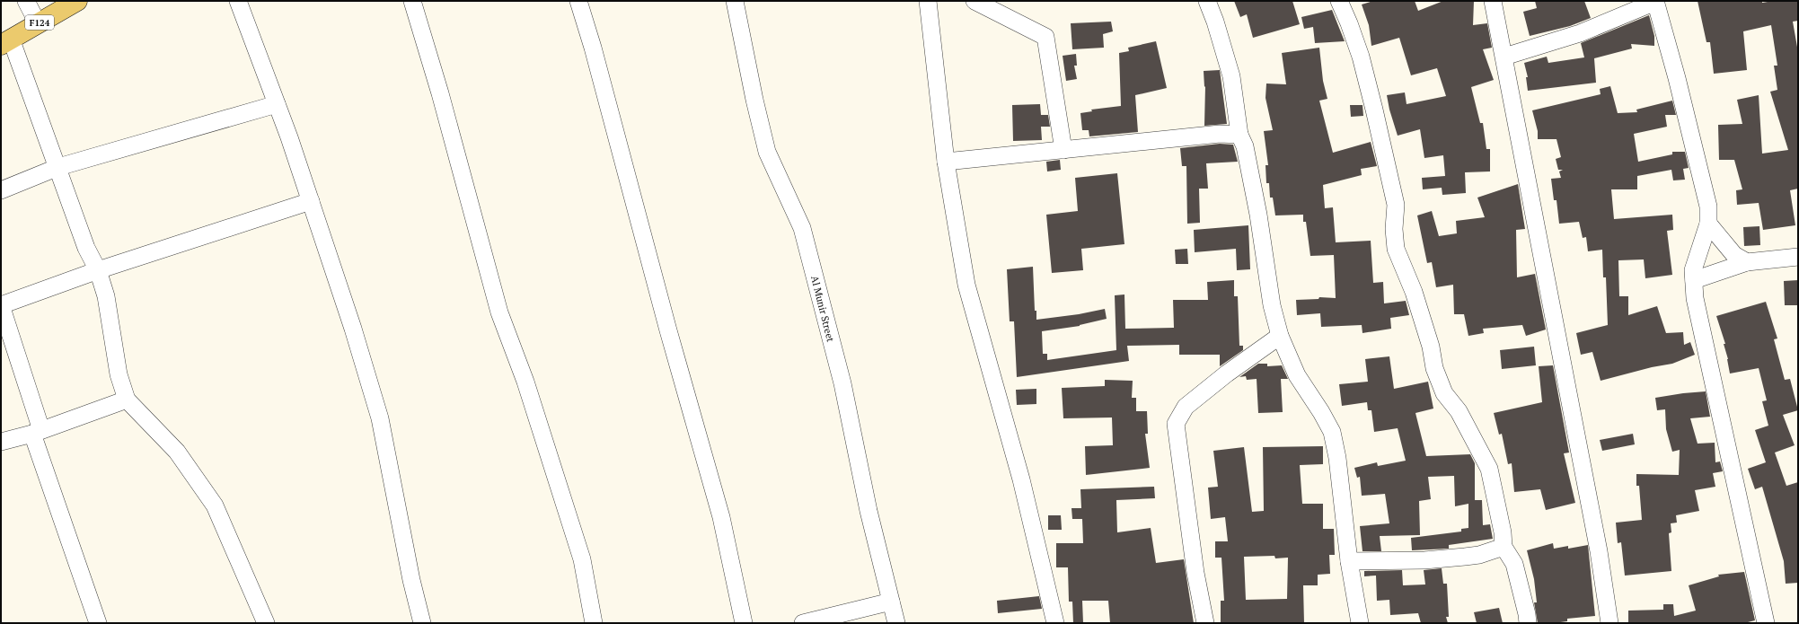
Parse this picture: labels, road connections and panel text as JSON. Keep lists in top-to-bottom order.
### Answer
{
  "streets": {
    "main road": ["F124"],
    "street": ["Al Munir Street"]
  }
}
